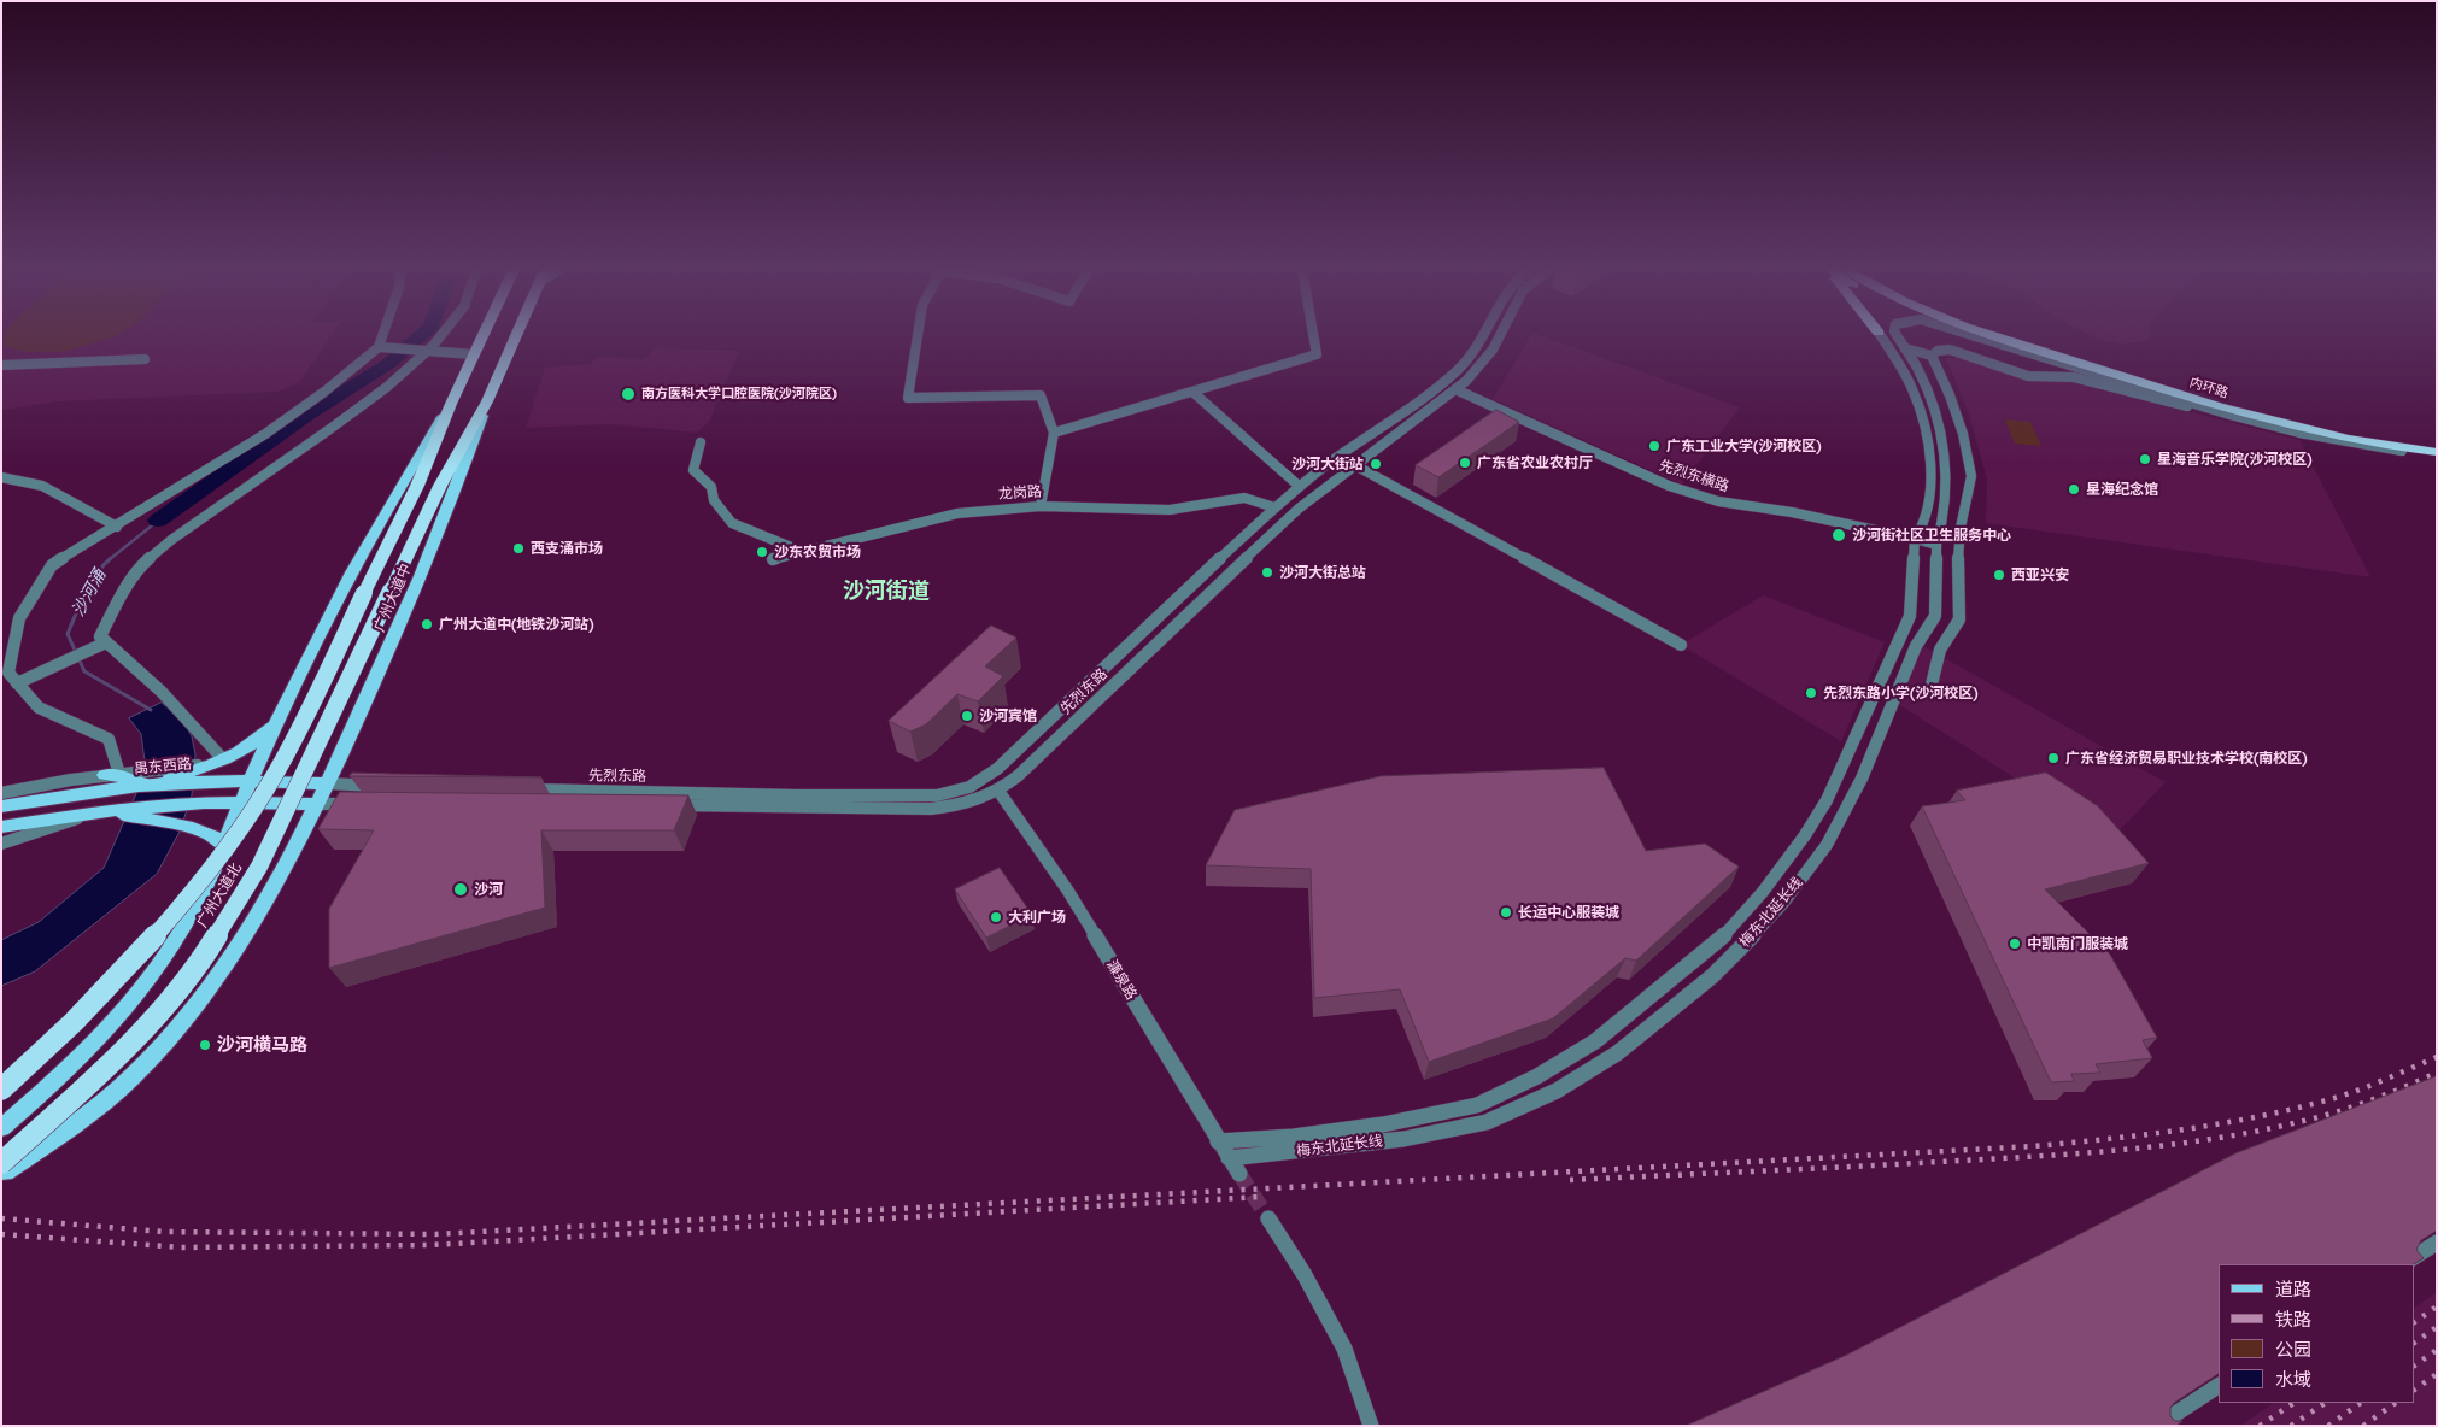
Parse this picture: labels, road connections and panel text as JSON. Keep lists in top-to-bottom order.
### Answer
{
  "streets": {
    "highway": ["内环路", "广州大道中", "广州大道北"],
    "main road": ["禺东西路"],
    "street": [
      "先烈东横路",
      "龙岗路",
      "先烈东路",
      "梅东北延长线",
      "濂泉路"
    ]
  },
  "crossings": [
    ["先烈东横路", "先烈东路"],
    ["先烈东横路", "梅东北延长线"],
    ["龙岗路", "先烈东路"],
    ["广州大道中", "禺东西路"],
    ["广州大道中", "广州大道北"],
    ["先烈东路", "濂泉路"],
    ["禺东西路", "广州大道北"],
    ["梅东北延长线", "濂泉路"]
  ],
  "districts": ["沙河街道"],
  "water": ["沙河涌"],
  "places": [
    "南方医科大学口腔医院(沙河院区)",
    "广东工业大学(沙河校区)",
    "星海音乐学院(沙河校区)",
    "广东省农业农村厅",
    "沙河大街站",
    "星海纪念馆",
    "沙河街社区卫生服务中心",
    "西支涌市场",
    "沙东农贸市场",
    "沙河大街总站",
    "西亚兴安",
    "广州大道中(地铁沙河站)",
    "先烈东路小学(沙河校区)",
    "沙河宾馆",
    "广东省经济贸易职业技术学校(南校区)",
    "沙河",
    "长运中心服装城",
    "大利广场",
    "中凯南门服装城",
    "沙河横马路"
  ],
  "legend": [
    "道路",
    "铁路",
    "公园",
    "水域"
  ]
}
